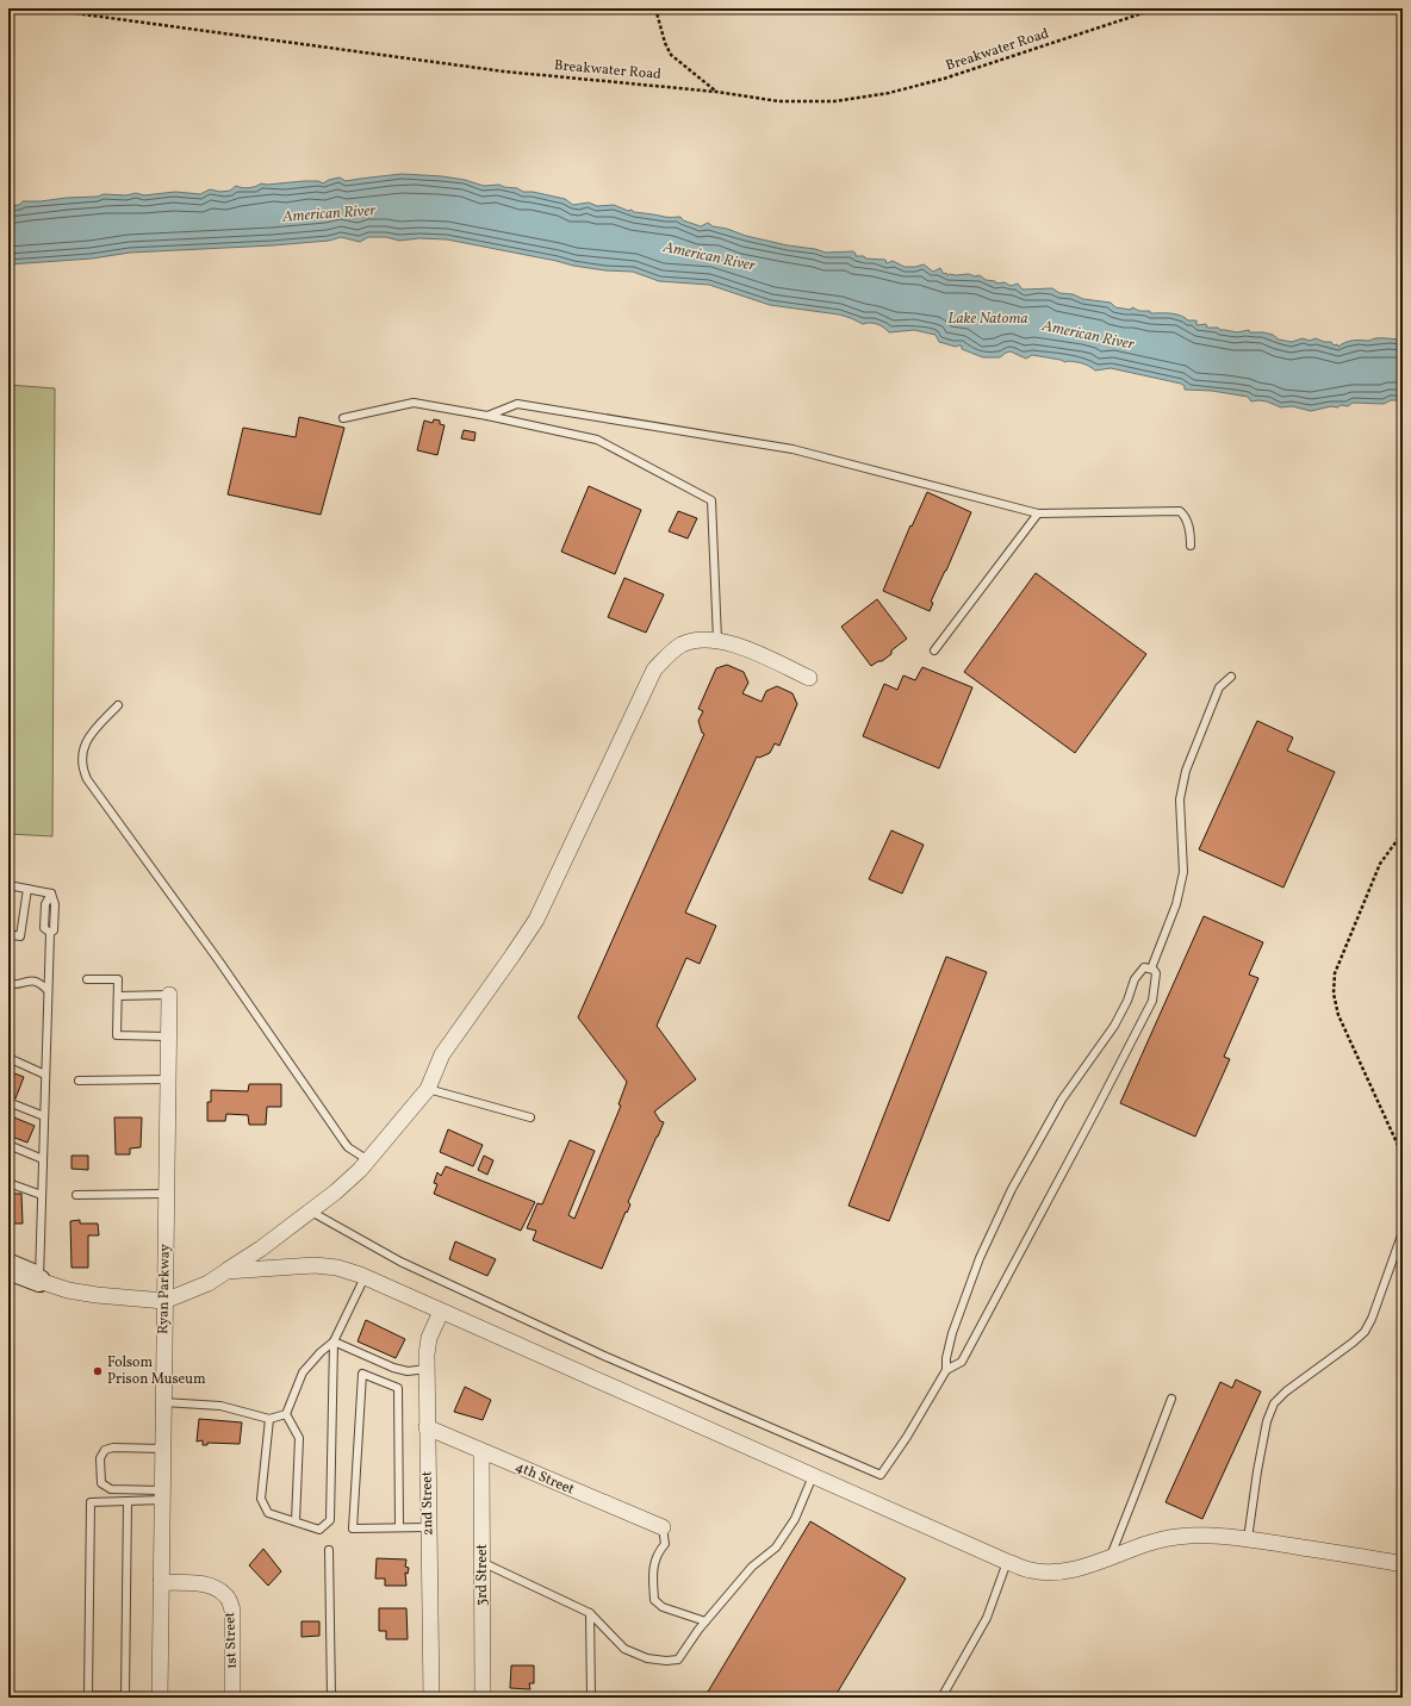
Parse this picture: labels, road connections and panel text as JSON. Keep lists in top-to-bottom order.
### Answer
{
  "streets": {
    "street": [
      "Ryan Parkway",
      "4th Street",
      "2nd Street",
      "3rd Street",
      "1st Street"
    ],
    "path": ["Breakwater Road"]
  },
  "crossings": [
    ["Ryan Parkway", "1st Street"],
    ["4th Street", "2nd Street"],
    ["4th Street", "3rd Street"]
  ],
  "water": ["American River", "Lake Natoma"],
  "places": ["Folsom Prison Museum"]
}
